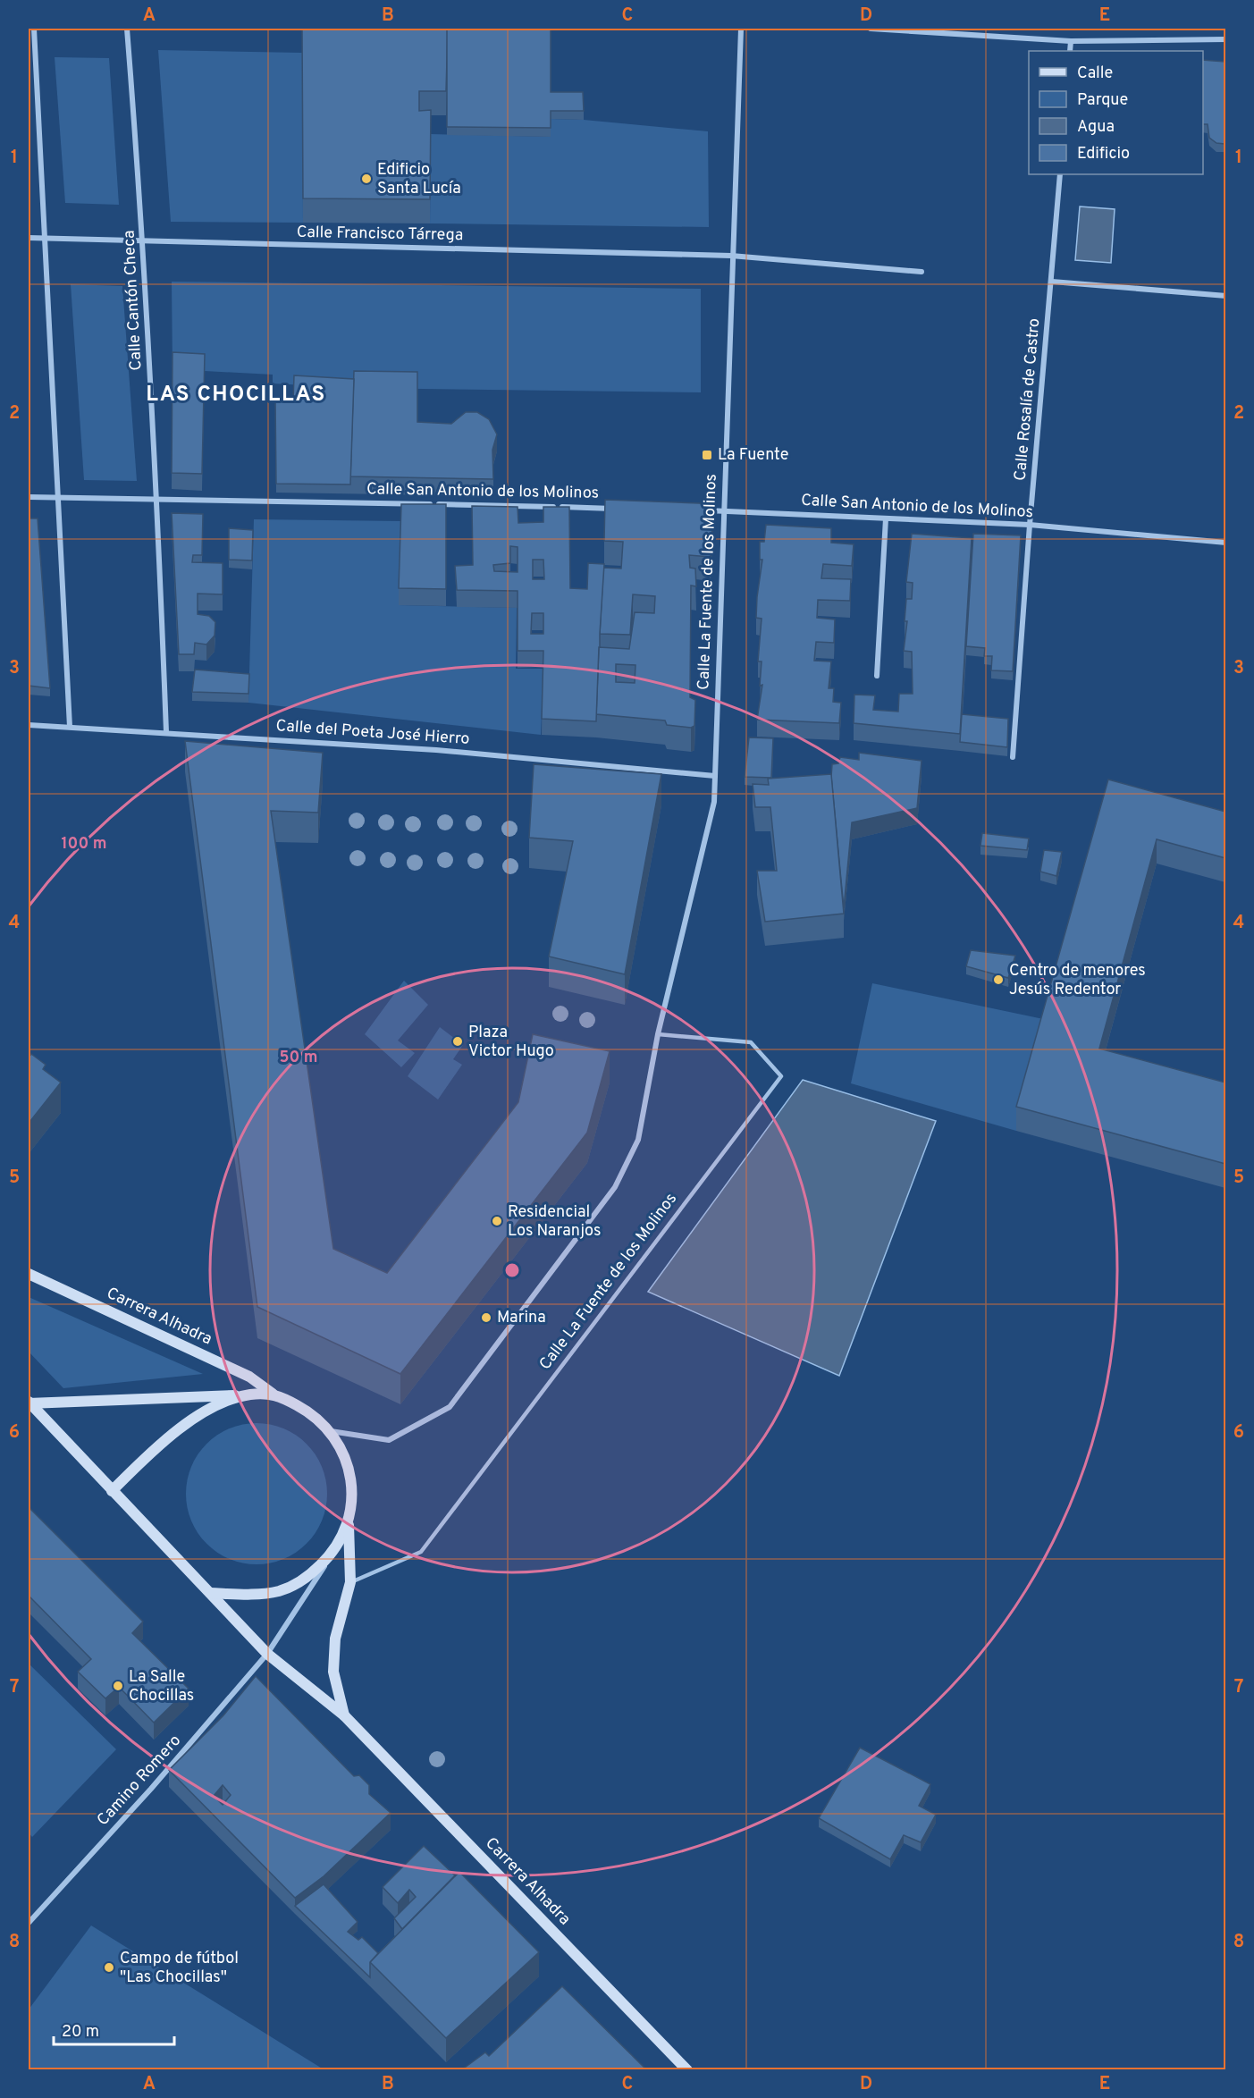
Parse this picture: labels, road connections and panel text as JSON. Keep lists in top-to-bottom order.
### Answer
{
  "streets": {
    "street": [
      "Calle Francisco Tárrega",
      "Calle Cantón Checa",
      "Calle Rosalía de Castro",
      "Calle San Antonio de los Molinos",
      "Calle La Fuente de los Molinos",
      "Calle del Poeta José Hierro",
      "Carrera Alhadra",
      "Camino Romero"
    ]
  },
  "crossings": [
    ["Calle Francisco Tárrega", "Calle Cantón Checa"],
    ["Calle Francisco Tárrega", "Calle La Fuente de los Molinos"],
    ["Calle Cantón Checa", "Calle San Antonio de los Molinos"],
    ["Calle Cantón Checa", "Calle del Poeta José Hierro"],
    ["Calle Rosalía de Castro", "Calle San Antonio de los Molinos"],
    ["Calle San Antonio de los Molinos", "Calle La Fuente de los Molinos"],
    ["Calle La Fuente de los Molinos", "Calle del Poeta José Hierro"],
    ["Calle La Fuente de los Molinos", "Carrera Alhadra"],
    ["Carrera Alhadra", "Camino Romero"]
  ],
  "districts": ["LAS CHOCILLAS"],
  "places": {
    "other": [
      "Edificio Santa Lucía",
      "Centro de menores Jesús Redentor",
      "Plaza Victor Hugo",
      "Residencial Los Naranjos",
      "Marina",
      "La Salle Chocillas",
      "Campo de fútbol \"Las Chocillas\""
    ],
    "transit": ["La Fuente"]
  },
  "legend": [
    "Calle",
    "Parque",
    "Agua",
    "Edificio"
  ],
  "scale_bar": "20 m",
  "grid": {
    "columns": [
      "A",
      "B",
      "C",
      "D",
      "E"
    ],
    "rows": [
      "1",
      "2",
      "3",
      "4",
      "5",
      "6",
      "7",
      "8"
    ]
  },
  "rings": ["100 m", "50 m"]
}
